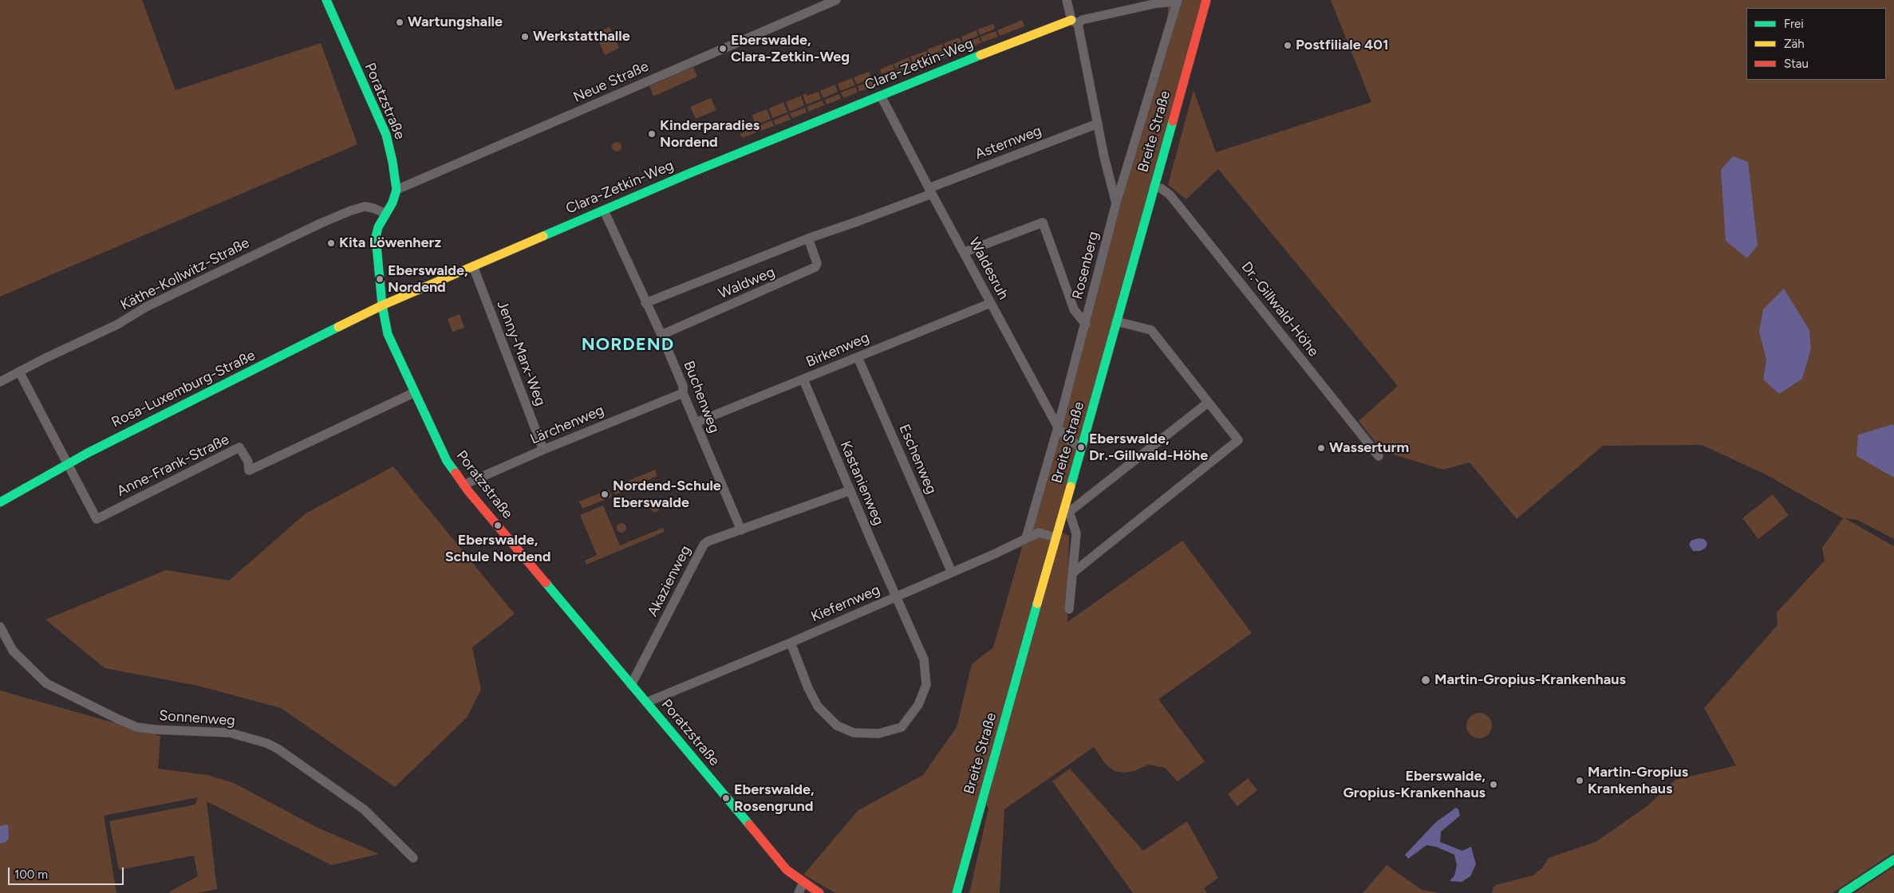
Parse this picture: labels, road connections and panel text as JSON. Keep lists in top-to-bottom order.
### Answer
{
  "streets": {
    "street": [
      "Clara-Zetkin-Weg",
      "Neue Straße",
      "Poratzstraße",
      "Breite Straße",
      "Asternweg",
      "Rosenberg",
      "Waldesruh",
      "Käthe-Kollwitz-Straße",
      "Waldweg",
      "Dr.-Gillwald-Höhe",
      "Birkenweg",
      "Jenny-Marx-Weg",
      "Rosa-Luxemburg-Straße",
      "Buchenweg",
      "Lärchenweg",
      "Eschenweg",
      "Anne-Frank-Straße",
      "Kastanienweg",
      "Akazienweg",
      "Kiefernweg",
      "Sonnenweg"
    ]
  },
  "crossings": [
    ["Clara-Zetkin-Weg", "Poratzstraße"],
    ["Clara-Zetkin-Weg", "Rosenberg"],
    ["Clara-Zetkin-Weg", "Waldesruh"],
    ["Clara-Zetkin-Weg", "Jenny-Marx-Weg"],
    ["Clara-Zetkin-Weg", "Rosa-Luxemburg-Straße"],
    ["Clara-Zetkin-Weg", "Buchenweg"],
    ["Neue Straße", "Poratzstraße"],
    ["Poratzstraße", "Käthe-Kollwitz-Straße"],
    ["Poratzstraße", "Rosa-Luxemburg-Straße"],
    ["Poratzstraße", "Lärchenweg"],
    ["Poratzstraße", "Anne-Frank-Straße"],
    ["Poratzstraße", "Akazienweg"],
    ["Poratzstraße", "Kiefernweg"],
    ["Breite Straße", "Waldesruh"],
    ["Breite Straße", "Dr.-Gillwald-Höhe"],
    ["Breite Straße", "Kiefernweg"],
    ["Asternweg", "Rosenberg"],
    ["Asternweg", "Waldesruh"],
    ["Asternweg", "Waldweg"],
    ["Rosenberg", "Waldesruh"],
    ["Rosenberg", "Kiefernweg"],
    ["Waldesruh", "Waldweg"],
    ["Waldesruh", "Birkenweg"],
    ["Waldweg", "Buchenweg"],
    ["Birkenweg", "Buchenweg"],
    ["Birkenweg", "Eschenweg"],
    ["Birkenweg", "Kastanienweg"],
    ["Jenny-Marx-Weg", "Lärchenweg"],
    ["Rosa-Luxemburg-Straße", "Anne-Frank-Straße"],
    ["Buchenweg", "Lärchenweg"],
    ["Buchenweg", "Akazienweg"],
    ["Eschenweg", "Kiefernweg"],
    ["Kastanienweg", "Akazienweg"],
    ["Kastanienweg", "Kiefernweg"]
  ],
  "districts": ["NORDEND"],
  "places": [
    "Wartungshalle",
    "Werkstatthalle",
    "Postfiliale 401",
    "Eberswalde, Clara-Zetkin-Weg",
    "Kinderparadies Nordend",
    "Kita Löwenherz",
    "Eberswalde, Nordend",
    "Eberswalde, Dr.-Gillwald-Höhe",
    "Wasserturm",
    "Nordend-Schule Eberswalde",
    "Eberswalde, Schule Nordend",
    "Martin-Gropius-Krankenhaus",
    "Martin-Gropius Krankenhaus",
    "Eberswalde, Gropius-Krankenhaus",
    "Eberswalde, Rosengrund"
  ],
  "legend": ["Frei", "Zäh", "Stau"],
  "scale_bar": "100 m"
}
